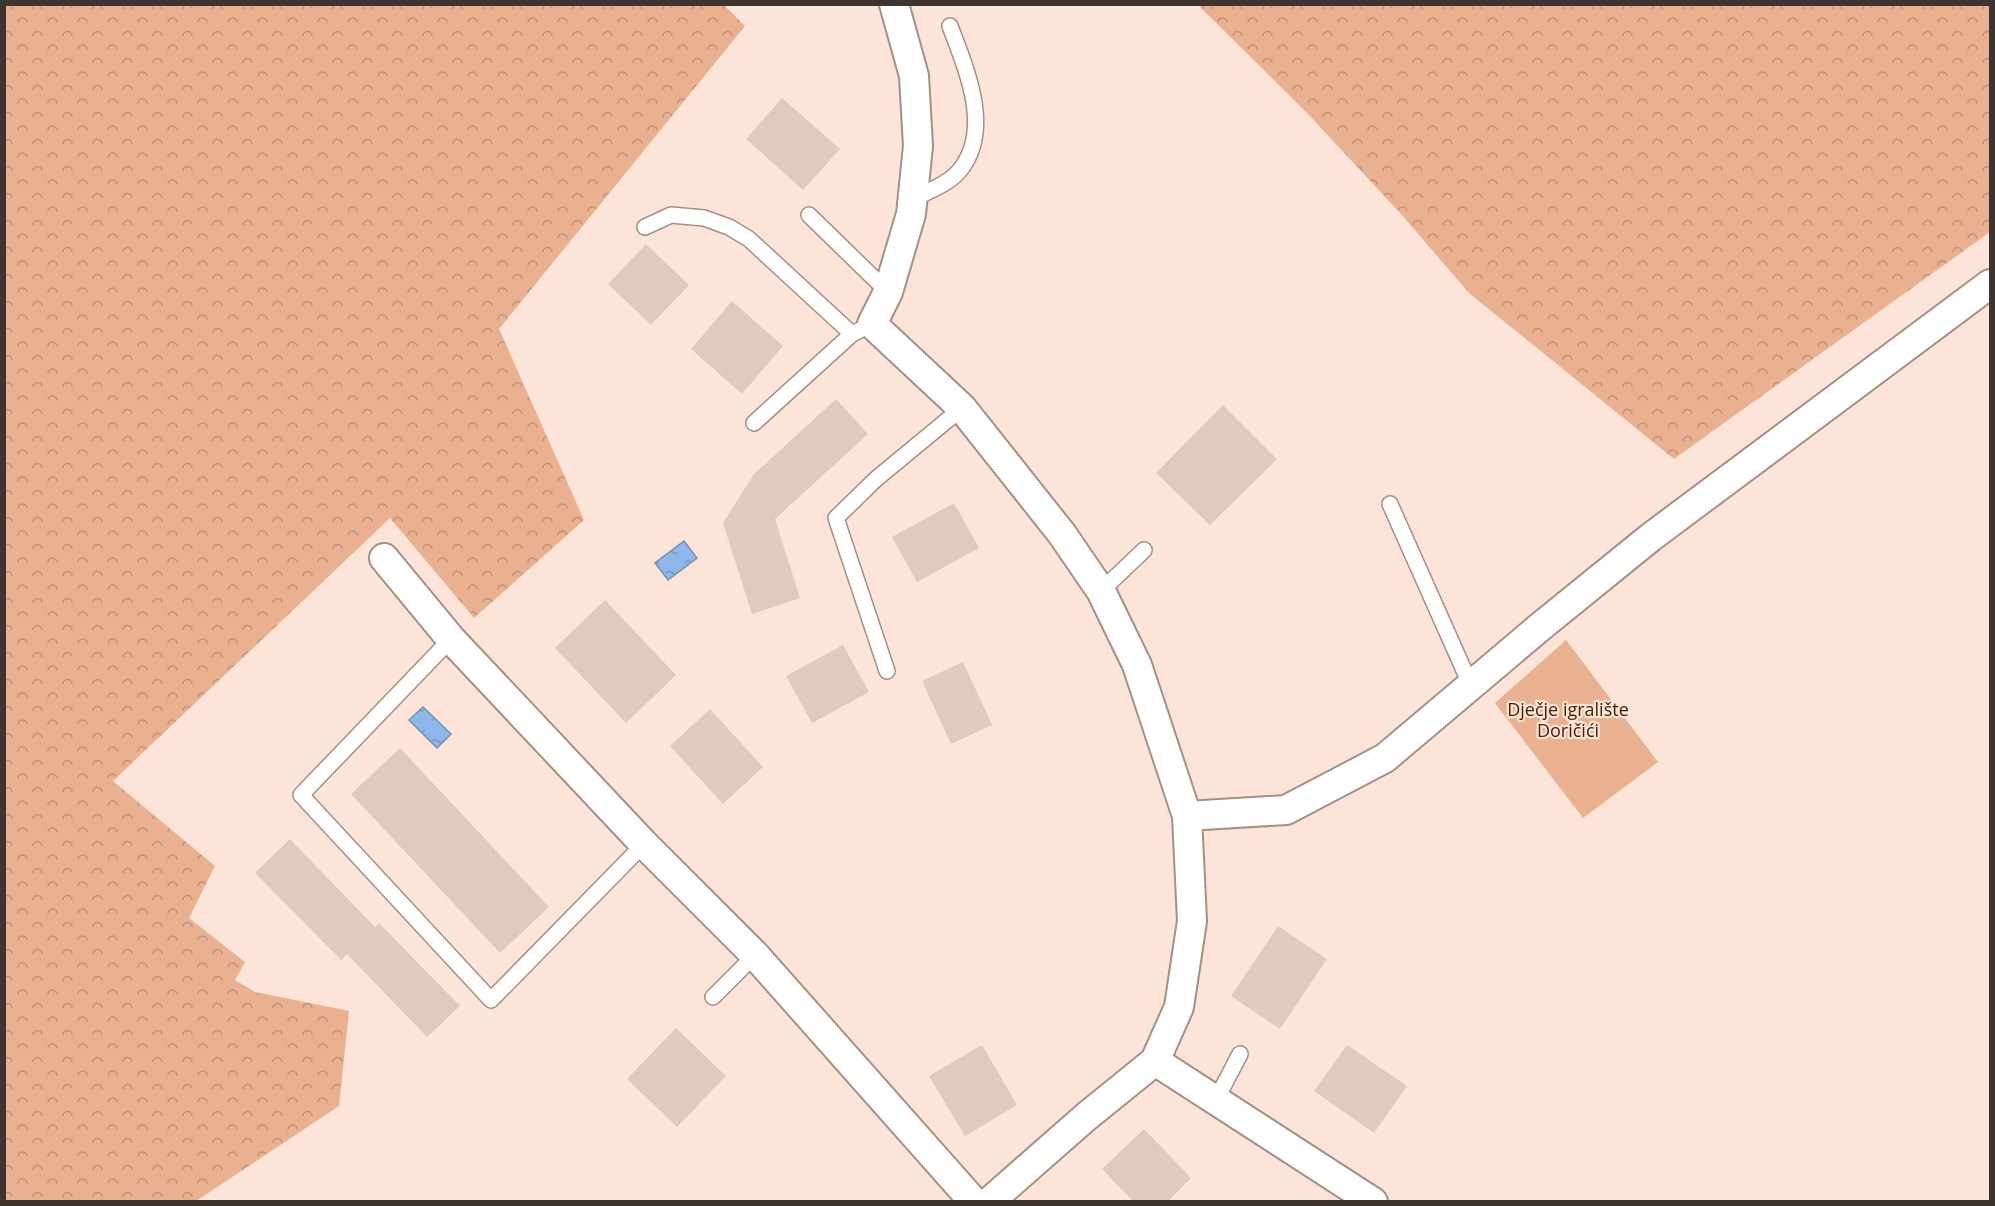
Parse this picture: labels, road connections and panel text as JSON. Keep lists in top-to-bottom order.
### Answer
{
  "parks": ["Dječje igralište Doričići"]
}
